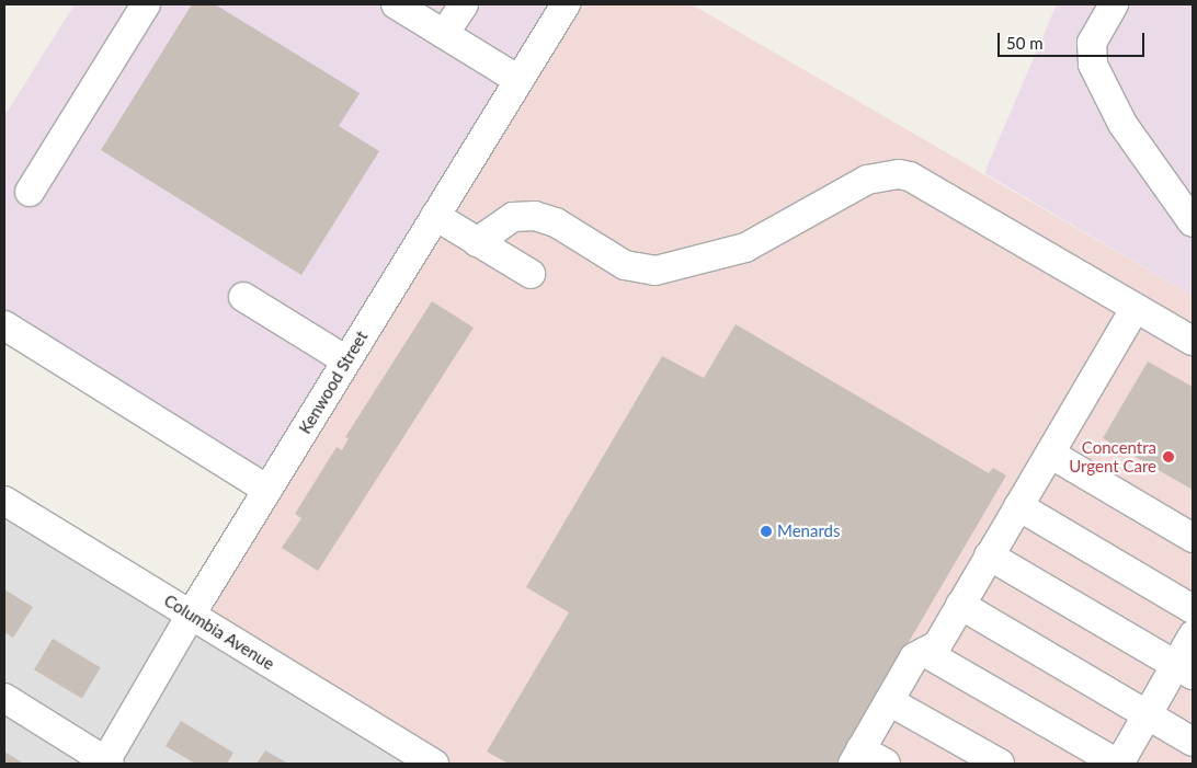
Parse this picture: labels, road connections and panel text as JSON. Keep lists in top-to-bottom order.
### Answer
{
  "streets": {
    "street": ["Kenwood Street", "Columbia Avenue"]
  },
  "crossings": [
    ["Kenwood Street", "Columbia Avenue"]
  ],
  "places": ["Concentra Urgent Care", "Menards"],
  "scale_bar": "50 m"
}
